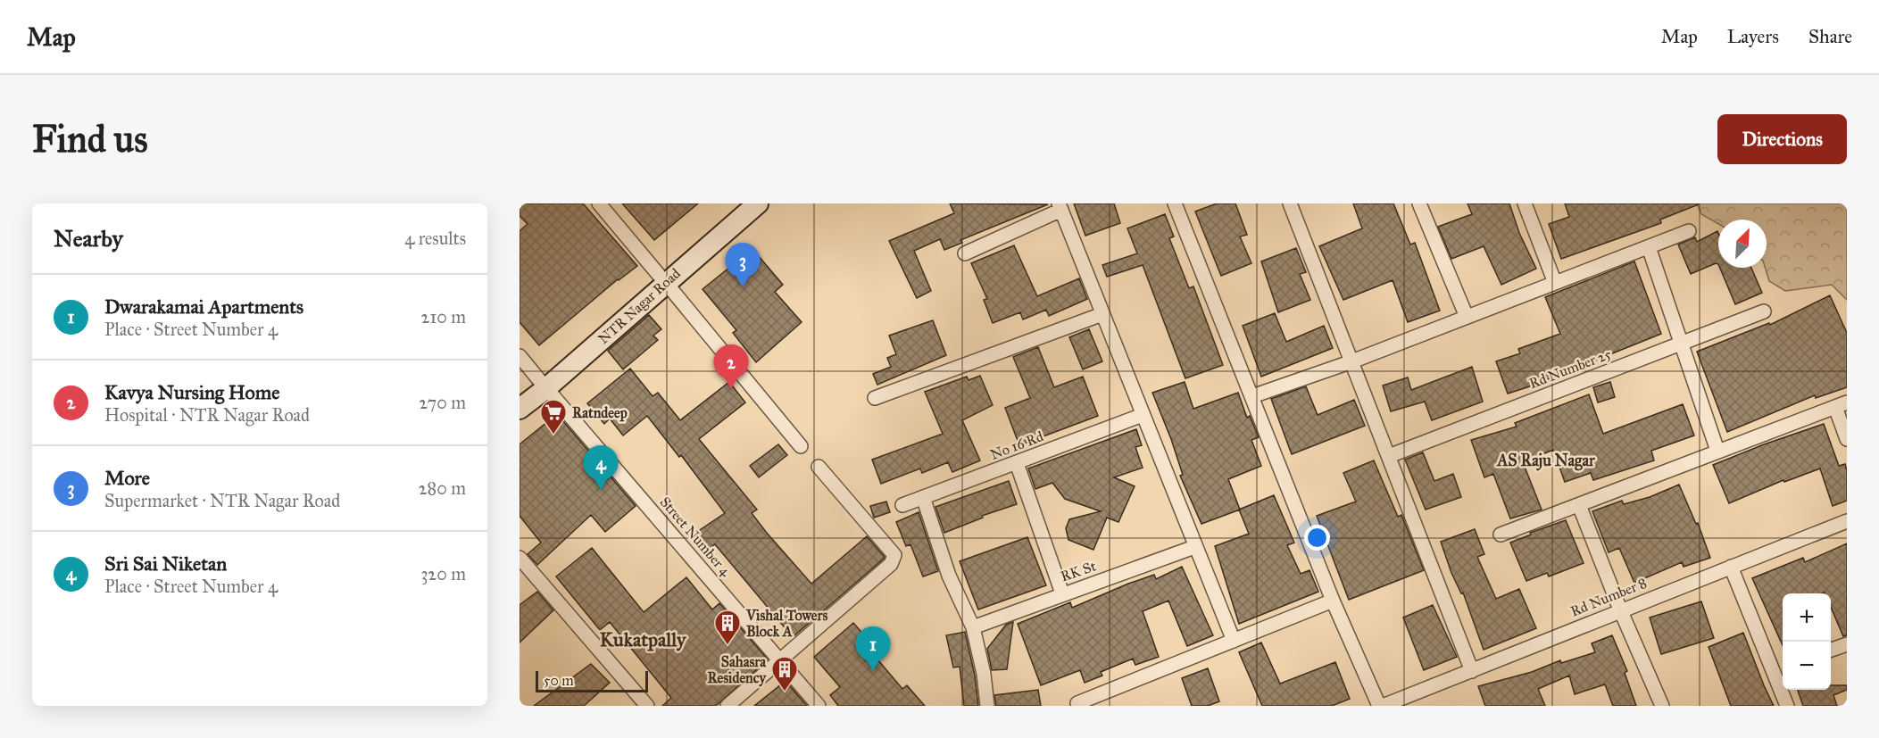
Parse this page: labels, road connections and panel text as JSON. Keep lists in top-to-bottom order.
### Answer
{
  "streets": {
    "main road": ["NTR Nagar Road"],
    "street": [
      "Rd Number 25",
      "No 16 Rd",
      "Street Number 4",
      "RK St",
      "Rd Number 8"
    ]
  },
  "crossings": [
    ["NTR Nagar Road", "Street Number 4"]
  ],
  "districts": ["AS Raju Nagar", "Kukatpally"],
  "places": {
    "supermarket": ["Ratndeep"],
    "building": ["Vishal Towers Block A", "Sahasra Residency"]
  },
  "scale_bar": "50 m",
  "north": "top right",
  "page": {
    "header": "Map",
    "nav": ["Map", "Layers", "Share"],
    "buttons": "Directions",
    "title": "Find us",
    "heading": ["Nearby", "4 results"],
    "pins": [
      "3",
      "2",
      "4",
      "1"
    ],
    "list": [
      {
        "mark": "1",
        "name": "Dwarakamai Apartments",
        "note": "Place · Street Number 4",
        "value": "210 m"
      },
      {
        "mark": "2",
        "name": "Kavya Nursing Home",
        "note": "Hospital · NTR Nagar Road",
        "value": "270 m"
      },
      {
        "mark": "3",
        "name": "More",
        "note": "Supermarket · NTR Nagar Road",
        "value": "280 m"
      },
      {
        "mark": "4",
        "name": "Sri Sai Niketan",
        "note": "Place · Street Number 4",
        "value": "320 m"
      }
    ],
    "map_buttons": ["+", "−"],
    "scale": "50 m"
  }
}
